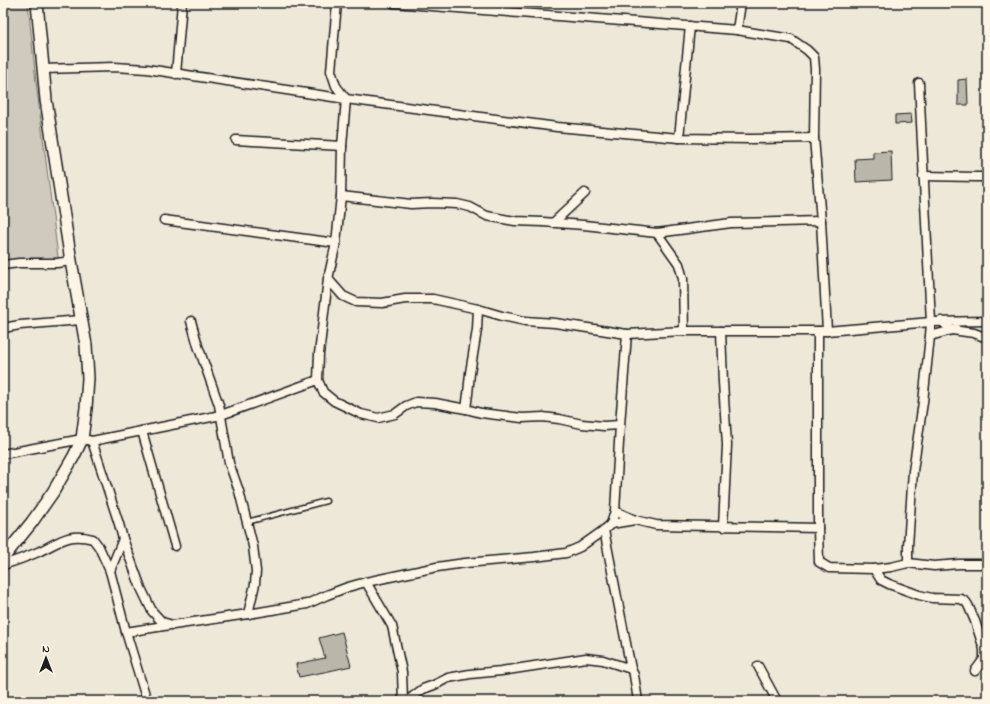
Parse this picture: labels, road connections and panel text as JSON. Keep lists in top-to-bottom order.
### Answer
{
  "north": "top"
}
